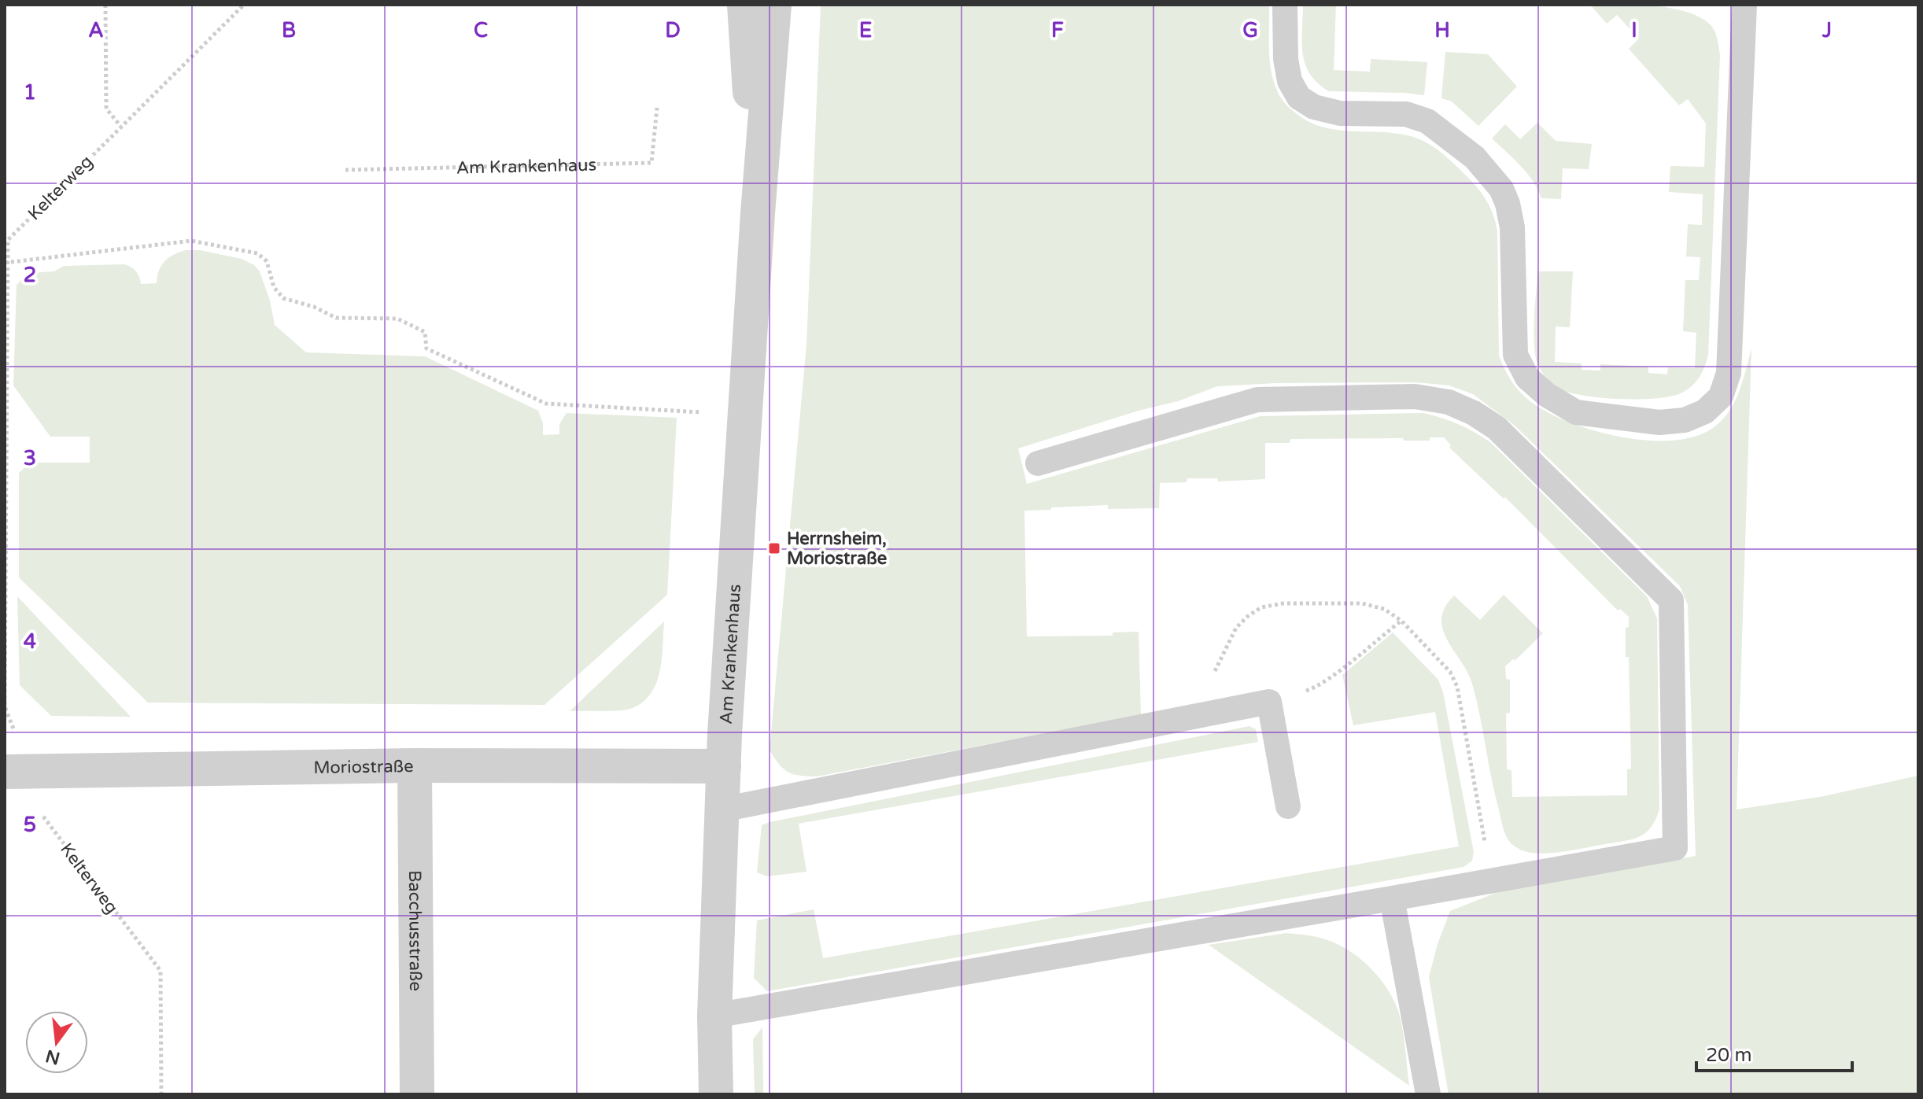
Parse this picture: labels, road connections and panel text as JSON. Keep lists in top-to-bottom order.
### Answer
{
  "streets": {
    "street": ["Am Krankenhaus", "Moriostraße", "Bacchusstraße"],
    "path": ["Kelterweg"]
  },
  "crossings": [
    ["Am Krankenhaus", "Moriostraße"],
    ["Kelterweg", "Moriostraße"],
    ["Moriostraße", "Bacchusstraße"]
  ],
  "places": {
    "transit": ["Herrnsheim, Moriostraße"]
  },
  "scale_bar": "20 m",
  "north": "bottom",
  "grid": {
    "columns": [
      "A",
      "B",
      "C",
      "D",
      "E",
      "F",
      "G",
      "H",
      "I",
      "J"
    ],
    "rows": [
      "1",
      "2",
      "3",
      "4",
      "5"
    ]
  }
}
